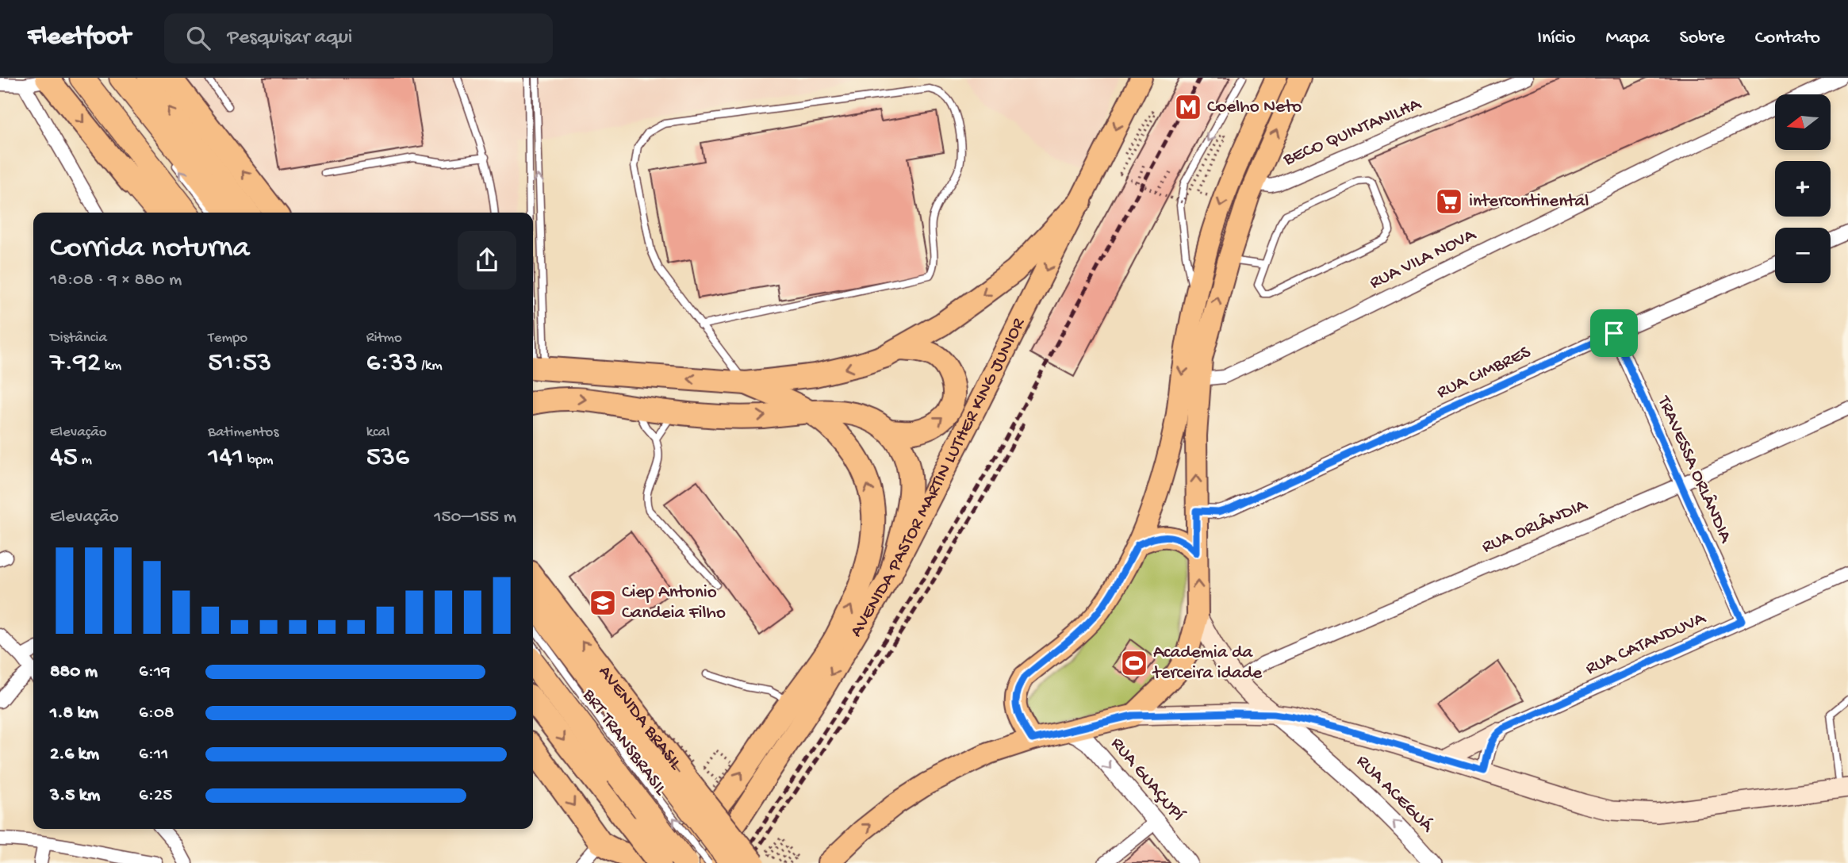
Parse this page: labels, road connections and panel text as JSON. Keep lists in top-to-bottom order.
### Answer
{
  "streets": {
    "highway": ["AVENIDA BRASIL"],
    "main road": ["AVENIDA PASTOR MARTIN LUTHER KING JUNIOR"],
    "street": [
      "BECO QUINTANILHA",
      "RUA VILA NOVA",
      "RUA CIMBRES",
      "TRAVESSA ORLÂNDIA",
      "RUA ORLÂNDIA",
      "RUA CATANDUVA",
      "RUA GUAÇUPÍ",
      "RUA ACEGUÁ"
    ],
    "lane": ["BRT TRANSBRASIL"]
  },
  "crossings": [
    ["RUA CIMBRES", "TRAVESSA ORLÂNDIA"],
    ["TRAVESSA ORLÂNDIA", "RUA ORLÂNDIA"],
    ["TRAVESSA ORLÂNDIA", "RUA CATANDUVA"],
    ["AVENIDA PASTOR MARTIN LUTHER KING JUNIOR", "BRT TRANSBRASIL"]
  ],
  "one_way": ["BRT TRANSBRASIL", "RUA GUAÇUPÍ", "RUA ACEGUÁ"],
  "places": {
    "metro station": ["Coelho Neto"],
    "supermarket": ["intercontinental"],
    "school or university": ["Ciep Antonio Candeia Filho"],
    "sports": ["Academia da terceira idade"]
  },
  "north": "left",
  "page": {
    "header": "Fleetfoot",
    "search": "Pesquisar aqui",
    "nav": [
      "Início",
      "Mapa",
      "Sobre",
      "Contato"
    ],
    "map_buttons": ["+", "−"],
    "heading": ["Corrida noturna", "18:08 · 9 × 880 m"],
    "stats": [
      ["Distância", "7.92 km"],
      ["Tempo", "51:53"],
      ["Ritmo", "6:33 /km"],
      ["Elevação", "45 m"],
      ["Batimentos", "141 bpm"],
      ["kcal", "536"]
    ],
    "chart": ["Elevação", "150–155 m"],
    "list": [
      {
        "name": "880 m",
        "note": "6:19"
      },
      {
        "name": "1.8 km",
        "note": "6:08"
      },
      {
        "name": "2.6 km",
        "note": "6:11"
      },
      {
        "name": "3.5 km",
        "note": "6:25"
      }
    ]
  }
}
